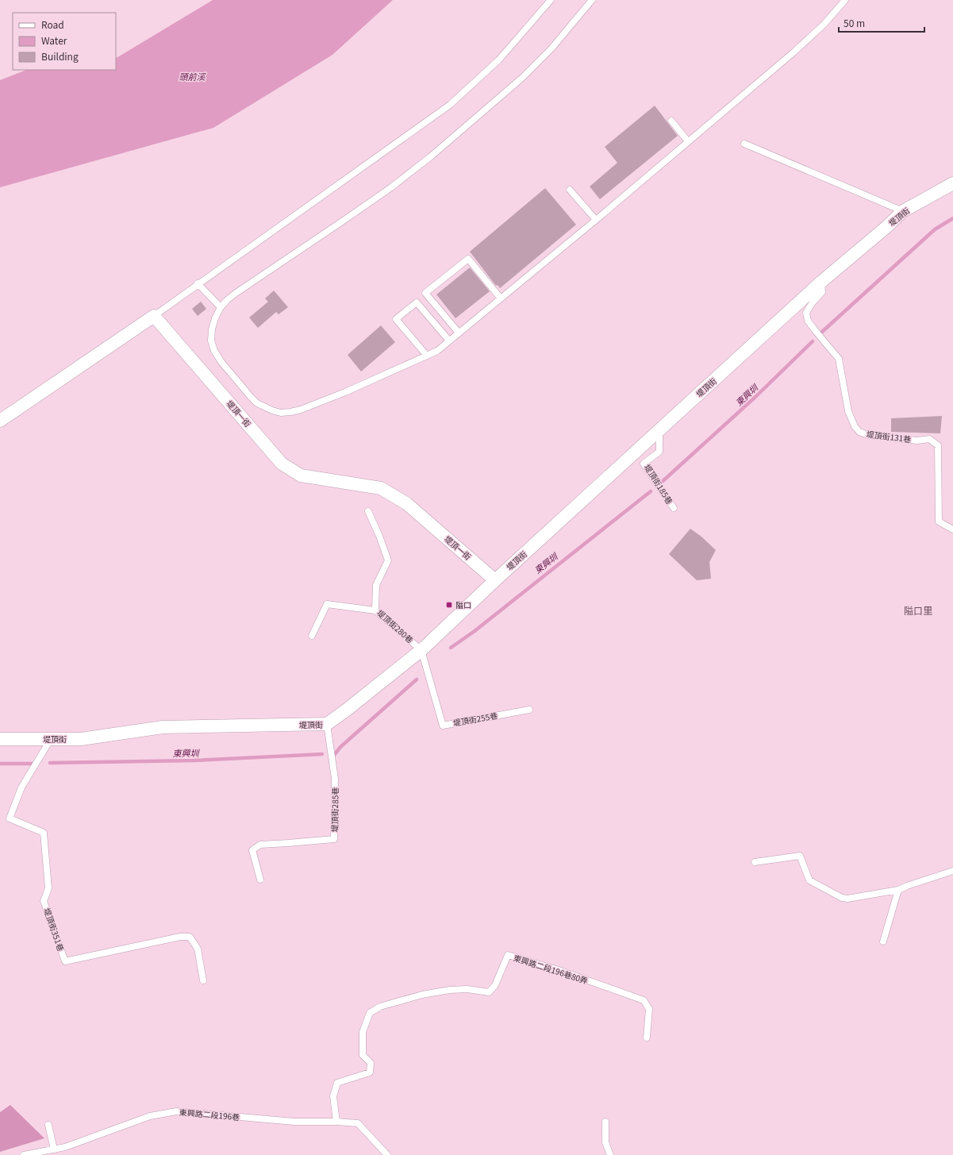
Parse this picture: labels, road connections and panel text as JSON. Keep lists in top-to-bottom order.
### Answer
{
  "streets": {
    "street": ["堤頂街", "堤頂一街"],
    "lane": [
      "堤頂街131巷",
      "堤頂街185巷",
      "堤頂街280巷",
      "堤頂街255巷",
      "堤頂街285巷",
      "堤頂街351巷",
      "東興路二段196巷80弄",
      "東興路二段196巷"
    ]
  },
  "crossings": [
    ["堤頂街", "堤頂一街"],
    ["堤頂街", "堤頂街131巷"],
    ["堤頂街", "堤頂街185巷"],
    ["堤頂街", "堤頂街280巷"],
    ["堤頂街", "堤頂街255巷"],
    ["堤頂街", "堤頂街285巷"],
    ["堤頂街", "堤頂街351巷"],
    ["堤頂街280巷", "堤頂街255巷"],
    ["東興路二段196巷80弄", "東興路二段196巷"]
  ],
  "districts": ["隘口里"],
  "water": ["頭前溪", "東興圳"],
  "places": {
    "transit": ["隘口"]
  },
  "legend": ["Road", "Water", "Building"],
  "scale_bar": "50 m"
}
